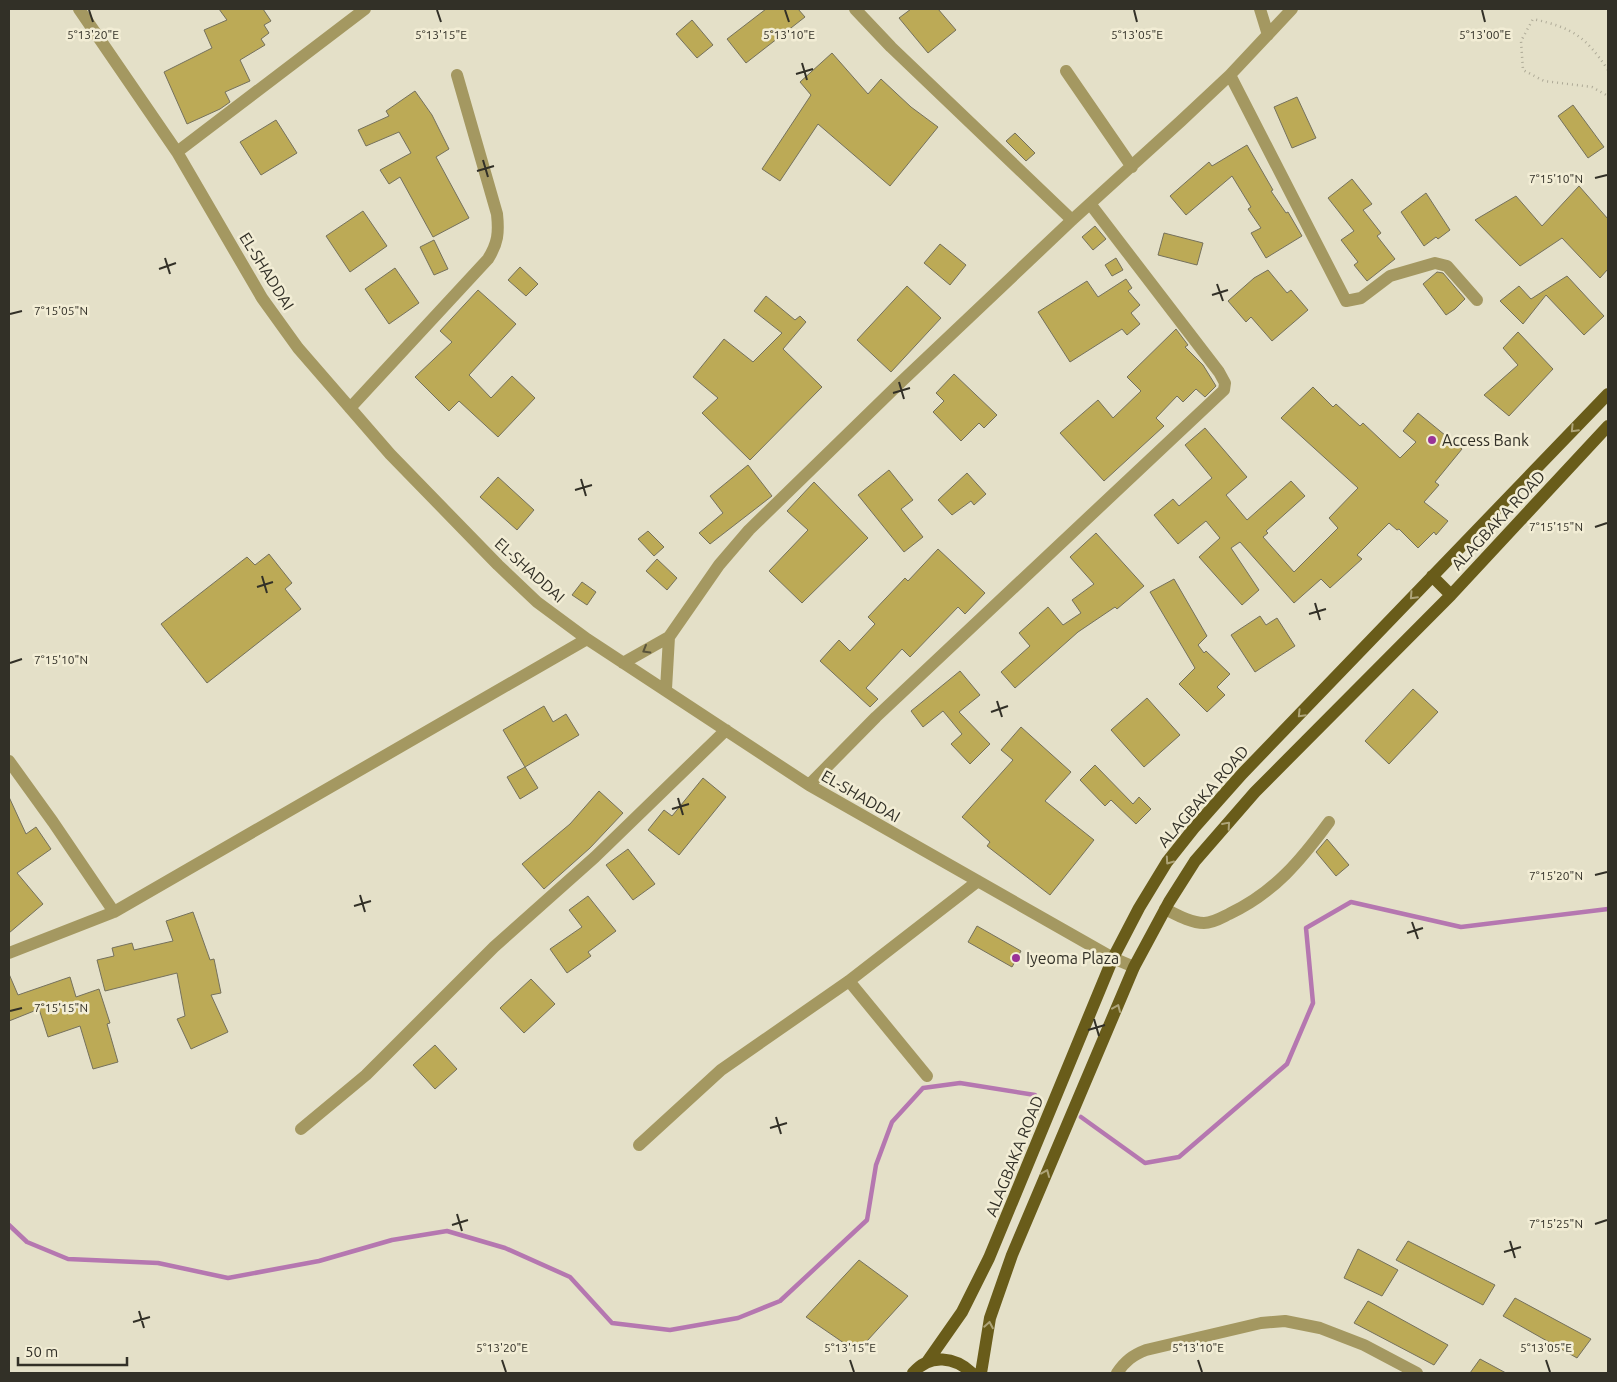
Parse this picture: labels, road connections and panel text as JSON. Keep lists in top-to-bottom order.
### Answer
{
  "streets": {
    "main road": ["ALAGBAKA ROAD"],
    "street": ["EL-SHADDAI"]
  },
  "crossings": [
    ["EL-SHADDAI", "ALAGBAKA ROAD"]
  ],
  "places": ["Access Bank", "Iyeoma Plaza"],
  "scale_bar": "50 m",
  "coordinates": [
    "5°13'20\"E",
    "5°13'15\"E",
    "5°13'10\"E",
    "5°13'05\"E",
    "5°13'00\"E",
    "7°15'10\"N",
    "7°15'05\"N",
    "7°15'15\"N",
    "7°15'20\"N",
    "7°15'25\"N"
  ]
}
